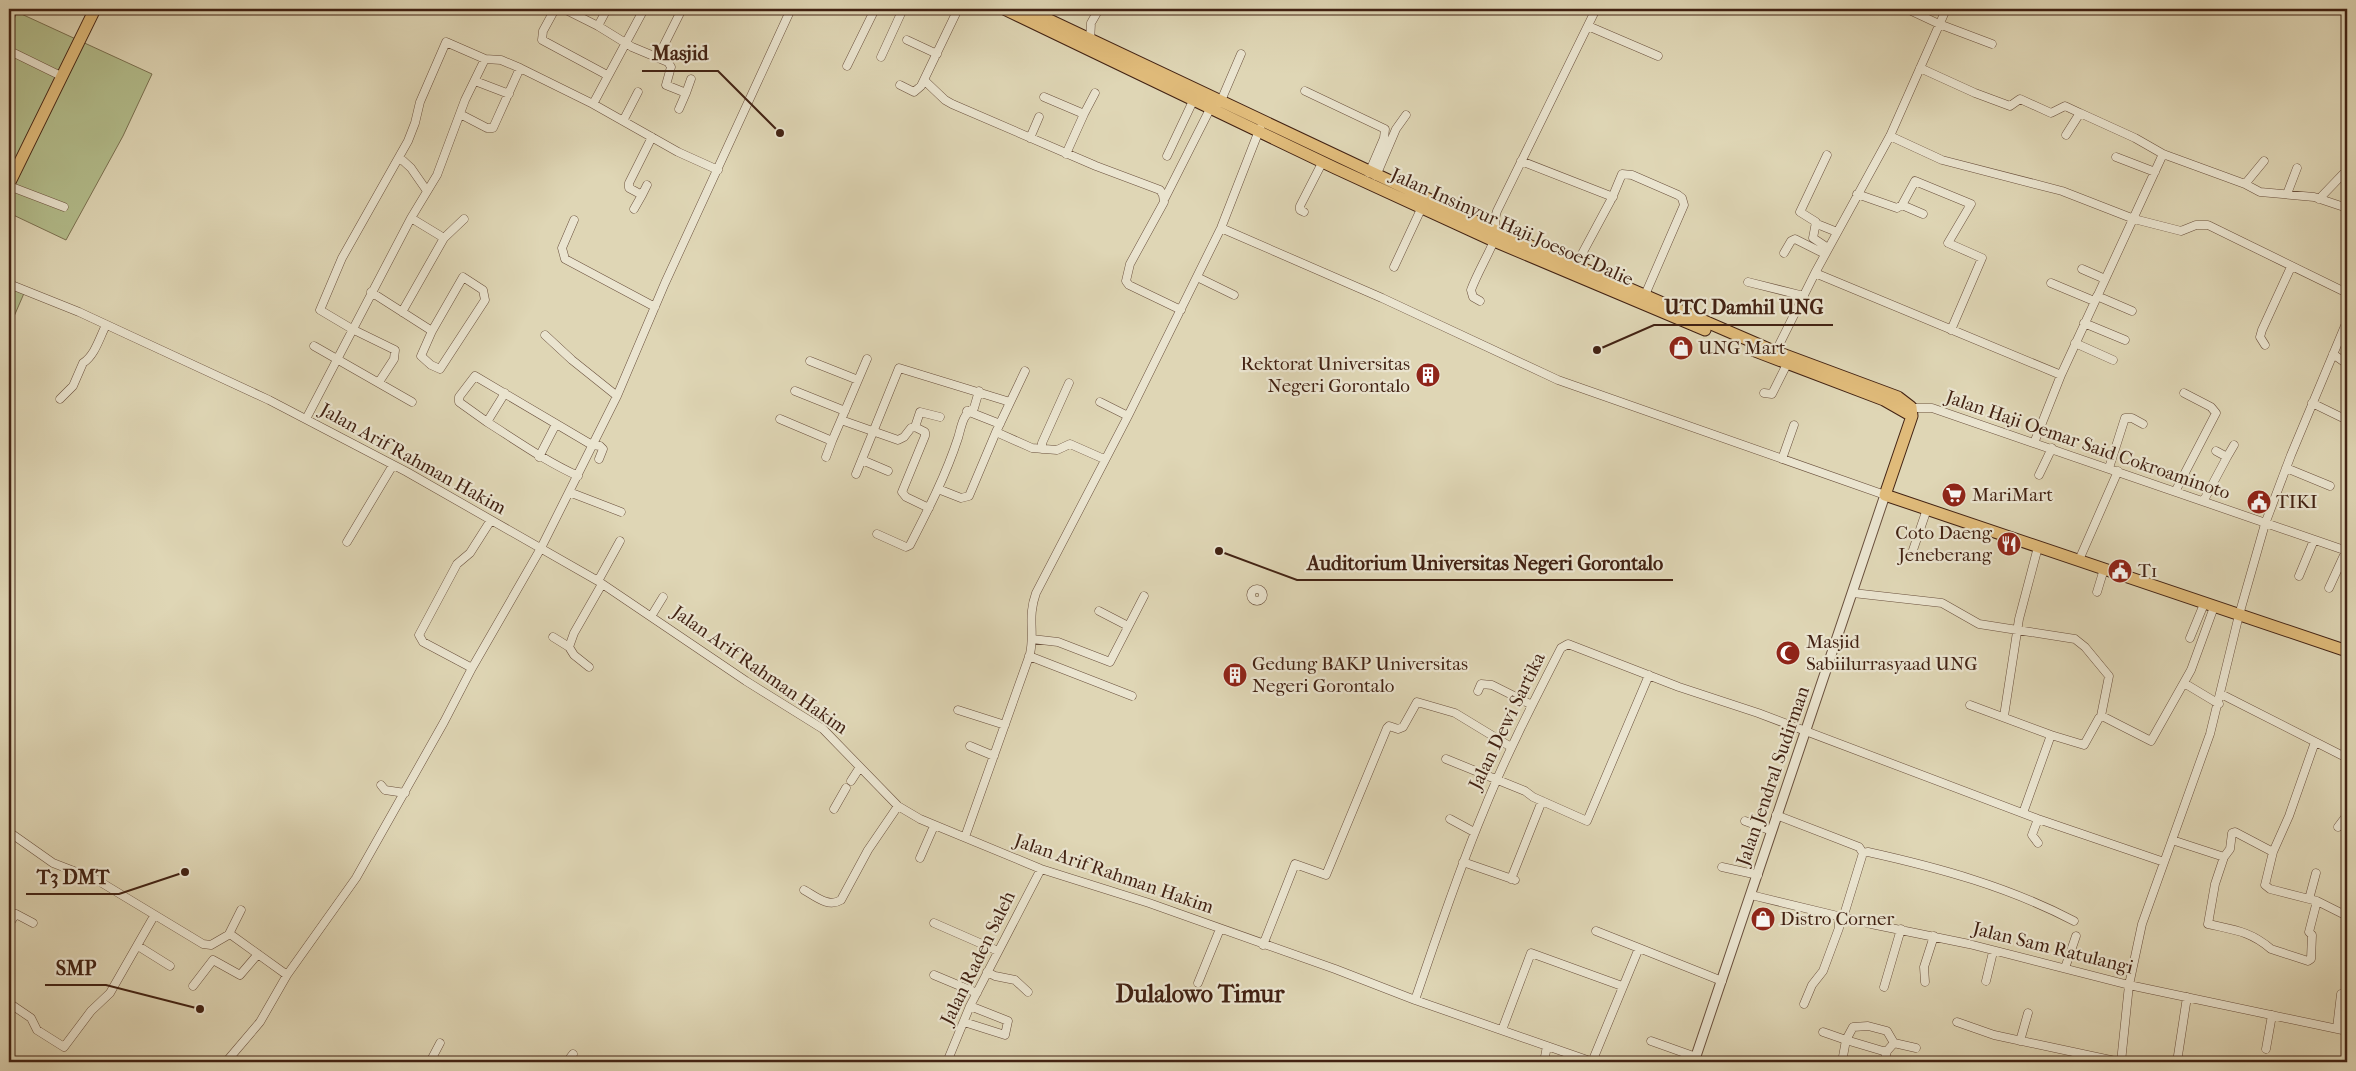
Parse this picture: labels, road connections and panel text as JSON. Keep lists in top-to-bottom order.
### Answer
{
  "streets": {
    "main road": ["Jalan Insinyur Haji Joesoef Dalie", "Jalan Jendral Sudirman"],
    "street": [
      "Jalan Haji Oemar Said Cokroaminoto",
      "Jalan Arif Rahman Hakim",
      "Jalan Dewi Sartika",
      "Jalan Sam Ratulangi",
      "Jalan Raden Saleh"
    ]
  },
  "crossings": [
    ["Jalan Insinyur Haji Joesoef Dalie", "Jalan Haji Oemar Said Cokroaminoto"],
    ["Jalan Insinyur Haji Joesoef Dalie", "Jalan Jendral Sudirman"],
    ["Jalan Haji Oemar Said Cokroaminoto", "Jalan Jendral Sudirman"],
    ["Jalan Arif Rahman Hakim", "Jalan Dewi Sartika"],
    ["Jalan Arif Rahman Hakim", "Jalan Raden Saleh"],
    ["Jalan Dewi Sartika", "Jalan Jendral Sudirman"],
    ["Jalan Jendral Sudirman", "Jalan Sam Ratulangi"]
  ],
  "districts": ["Dulalowo Timur"],
  "places": {
    "other": [
      "Masjid",
      "UTC Damhil UNG",
      "Auditorium Universitas Negeri Gorontalo",
      "T3 DMT",
      "SMP"
    ],
    "shop": ["UNG Mart", "Distro Corner"],
    "building": ["Rektorat Universitas Negeri Gorontalo", "Gedung BAKP Universitas Negeri Gorontalo"],
    "supermarket": ["MariMart"],
    "public building": ["TIKI", "T1"],
    "restaurant": ["Coto Daeng Jeneberang"],
    "mosque": ["Masjid Sabiilurrasyaad UNG"]
  }
}
